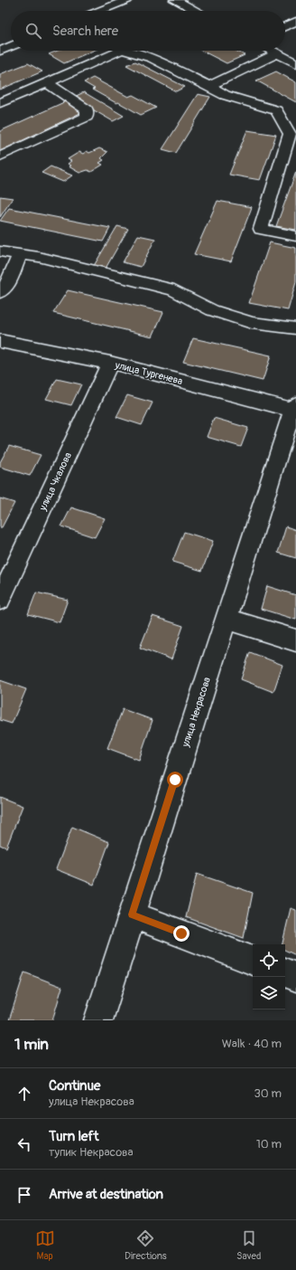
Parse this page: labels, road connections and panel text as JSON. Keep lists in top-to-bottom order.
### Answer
{
  "streets": {
    "street": ["улица Тургенева", "улица Чкалова", "улица Некрасова"]
  },
  "crossings": [
    ["улица Тургенева", "улица Чкалова"],
    ["улица Тургенева", "улица Некрасова"]
  ],
  "page": {
    "search": "Search here",
    "heading": ["1 min", "Walk · 40 m"],
    "list": [
      ["Continue", "улица Некрасова", "30 m"],
      ["Turn left", "тупик Некрасова", "10 m"],
      "Arrive at destination"
    ],
    "nav": ["Map", "Directions", "Saved"]
  }
}
